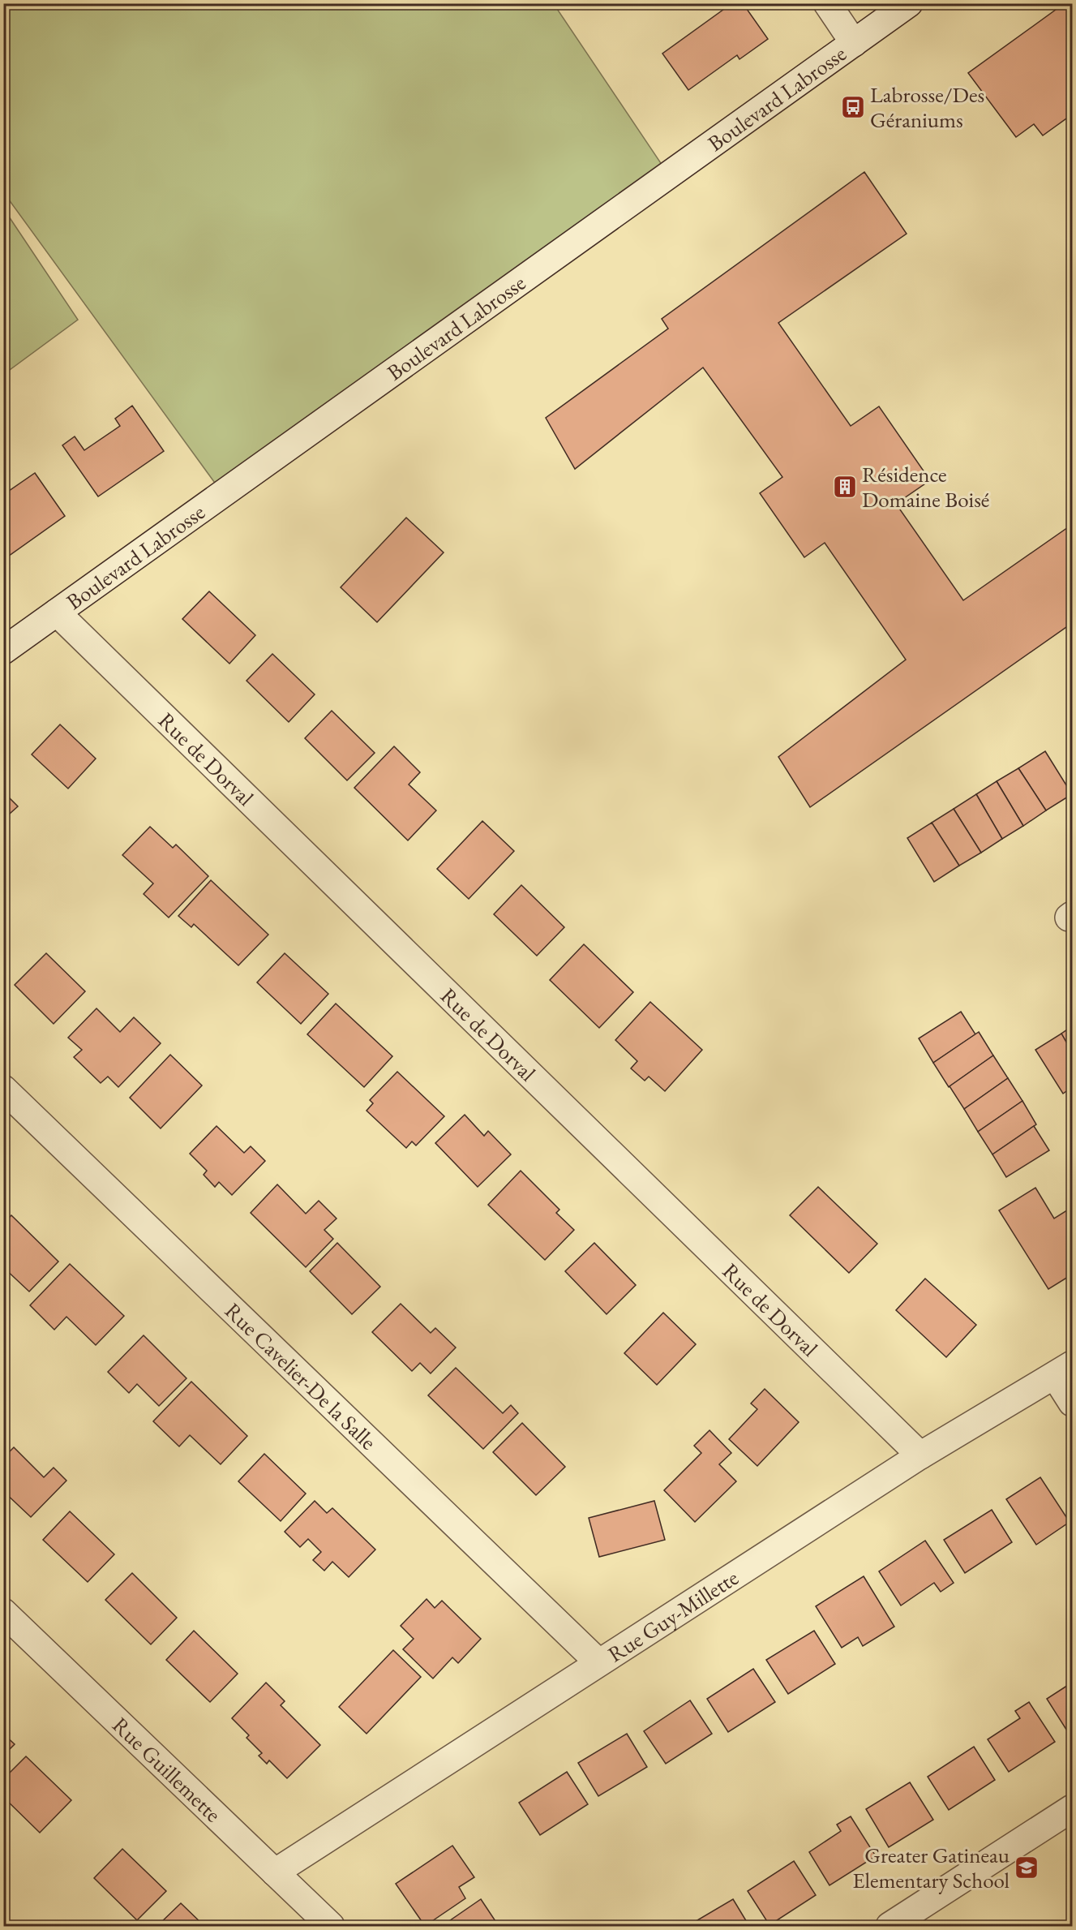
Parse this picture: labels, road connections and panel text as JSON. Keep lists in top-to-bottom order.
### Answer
{
  "streets": {
    "street": [
      "Boulevard Labrosse",
      "Rue de Dorval",
      "Rue Cavelier-De la Salle",
      "Rue Guy-Millette",
      "Rue Guillemette"
    ]
  },
  "crossings": [
    ["Boulevard Labrosse", "Rue de Dorval"],
    ["Rue de Dorval", "Rue Guy-Millette"],
    ["Rue Cavelier-De la Salle", "Rue Guy-Millette"],
    ["Rue Guy-Millette", "Rue Guillemette"]
  ],
  "places": {
    "bus stop": ["Labrosse/Des Géraniums"],
    "building": ["Résidence Domaine Boisé"],
    "school or university": ["Greater Gatineau Elementary School"]
  }
}
